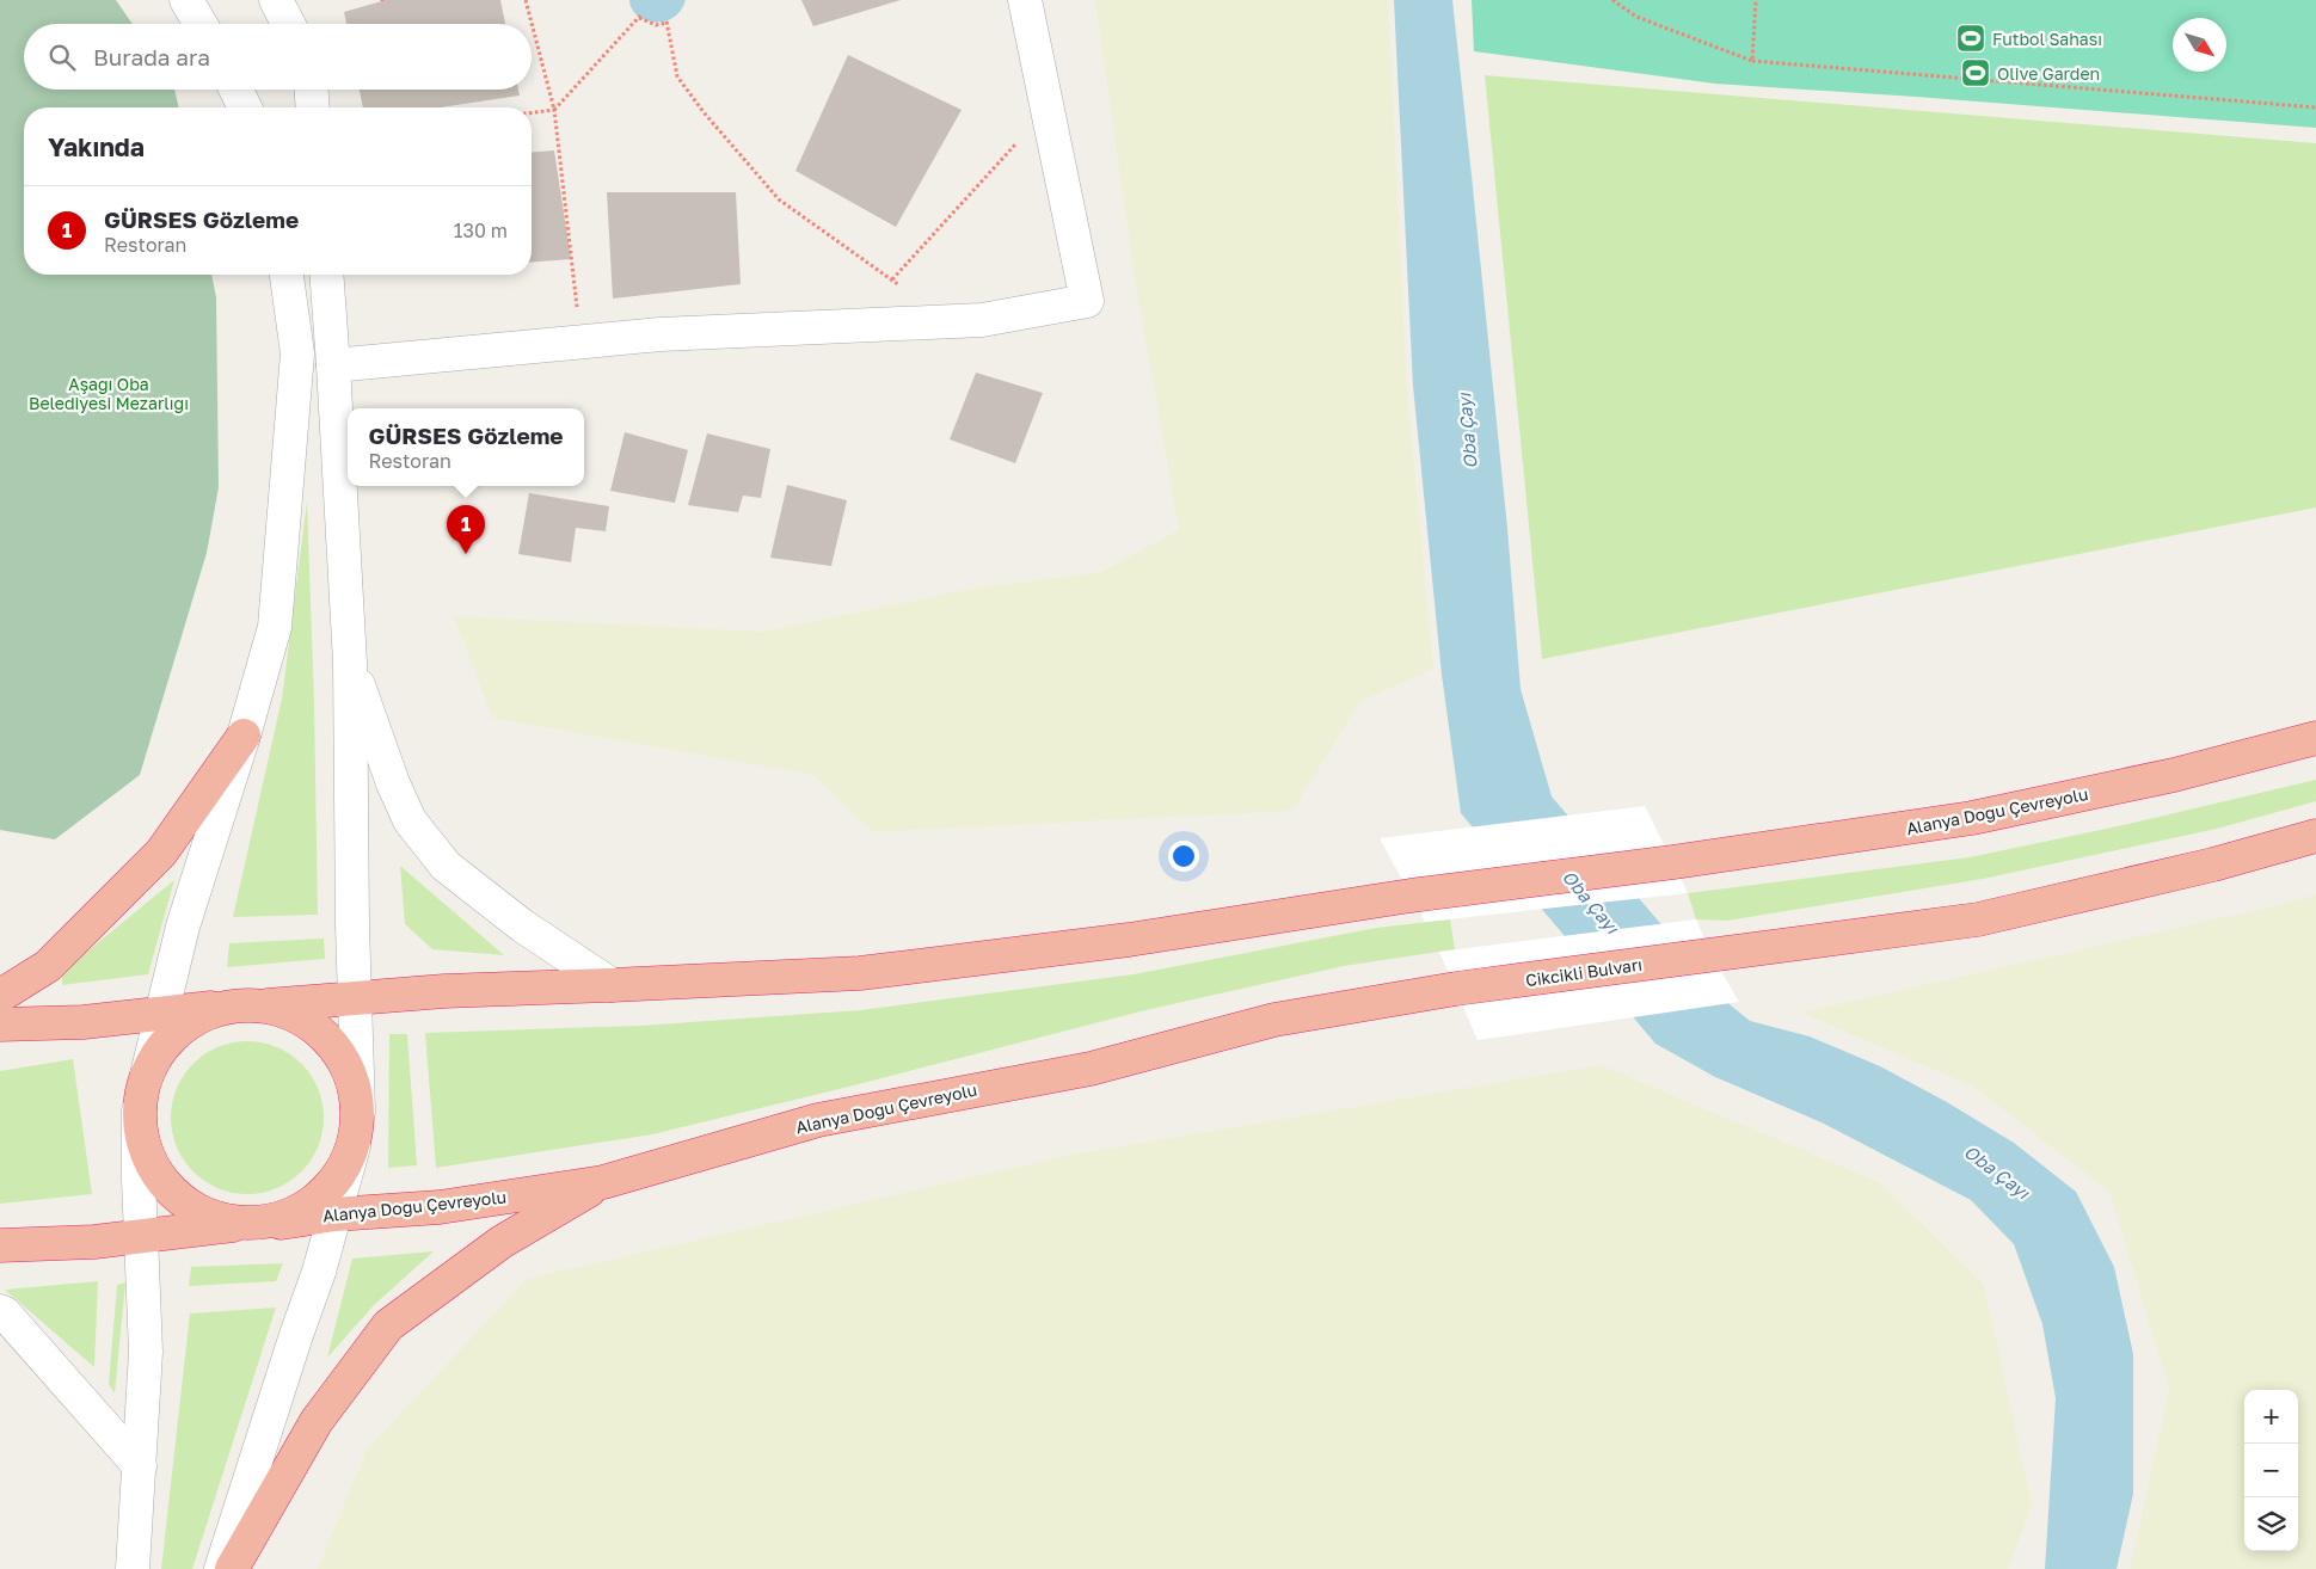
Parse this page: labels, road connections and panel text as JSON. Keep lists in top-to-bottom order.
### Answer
{
  "streets": {
    "highway": ["Alanya Doğu Çevreyolu", "Cikcikli Bulvarı"]
  },
  "crossings": [
    ["Alanya Doğu Çevreyolu", "Cikcikli Bulvarı"]
  ],
  "water": ["Oba Çayı"],
  "parks": ["Aşağı Oba Belediyesi Mezarlığı"],
  "places": {
    "sports": ["Futbol Sahası", "Olive Garden"]
  },
  "north": "bottom right",
  "page": {
    "search": "Burada ara",
    "heading": "Yakında",
    "list": [
      {
        "mark": "1",
        "name": "GÜRSES Gözleme",
        "note": "Restoran",
        "value": "130 m"
      }
    ],
    "popup": ["GÜRSES Gözleme", "Restoran"],
    "pins": "1",
    "map_buttons": ["+", "−"]
  }
}
